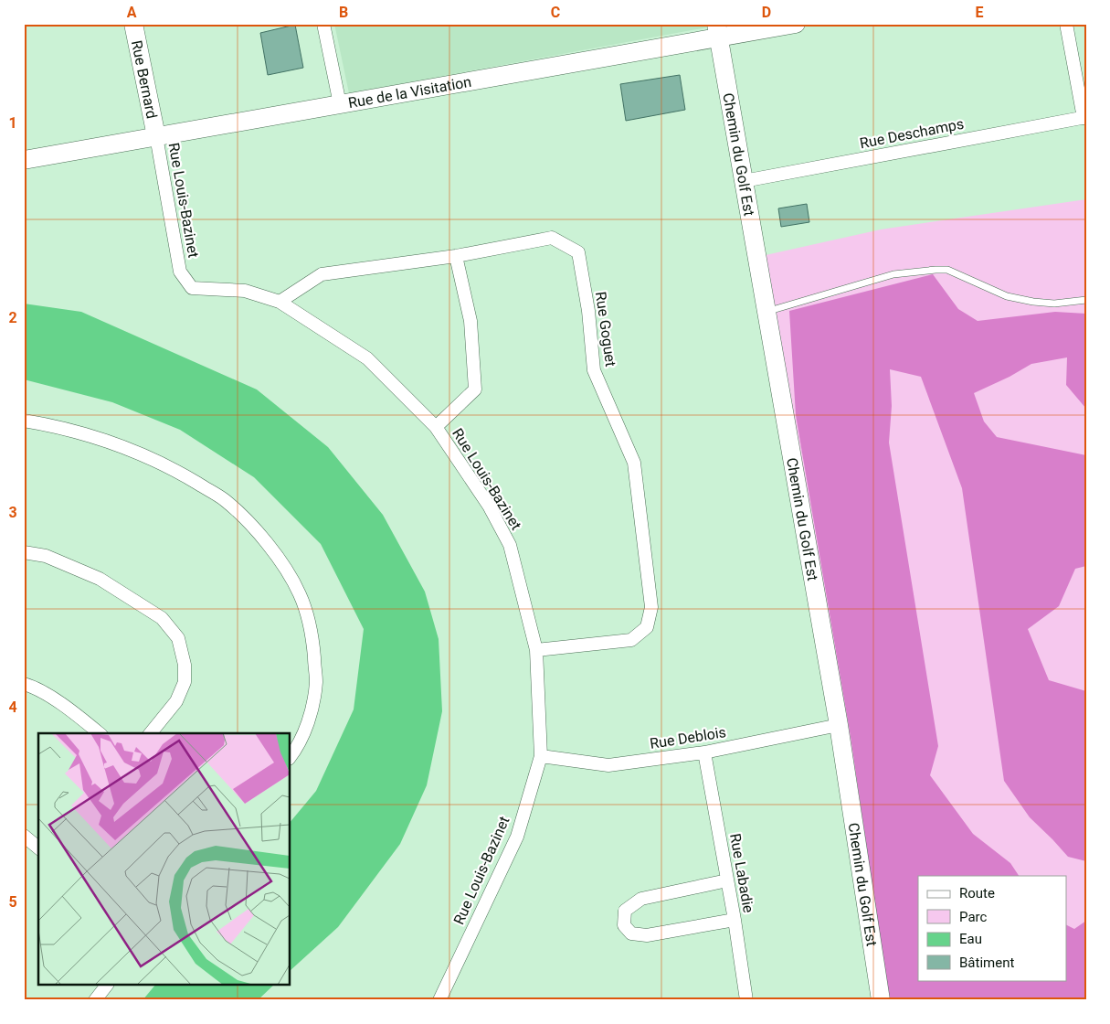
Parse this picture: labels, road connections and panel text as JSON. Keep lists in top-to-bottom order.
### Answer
{
  "streets": {
    "street": [
      "Rue Bernard",
      "Rue de la Visitation",
      "Rue Deschamps",
      "Chemin du Golf Est",
      "Rue Louis-Bazinet",
      "Rue Goguet",
      "Rue Deblois",
      "Rue Labadie"
    ]
  },
  "crossings": [
    ["Rue Bernard", "Rue de la Visitation"],
    ["Rue Bernard", "Rue Louis-Bazinet"],
    ["Rue de la Visitation", "Chemin du Golf Est"],
    ["Rue de la Visitation", "Rue Louis-Bazinet"],
    ["Rue Deschamps", "Chemin du Golf Est"],
    ["Chemin du Golf Est", "Rue Deblois"],
    ["Rue Louis-Bazinet", "Rue Goguet"],
    ["Rue Louis-Bazinet", "Rue Deblois"],
    ["Rue Deblois", "Rue Labadie"]
  ],
  "legend": [
    "Route",
    "Parc",
    "Eau",
    "Bâtiment"
  ],
  "grid": {
    "columns": [
      "A",
      "B",
      "C",
      "D",
      "E"
    ],
    "rows": [
      "1",
      "2",
      "3",
      "4",
      "5"
    ]
  }
}
